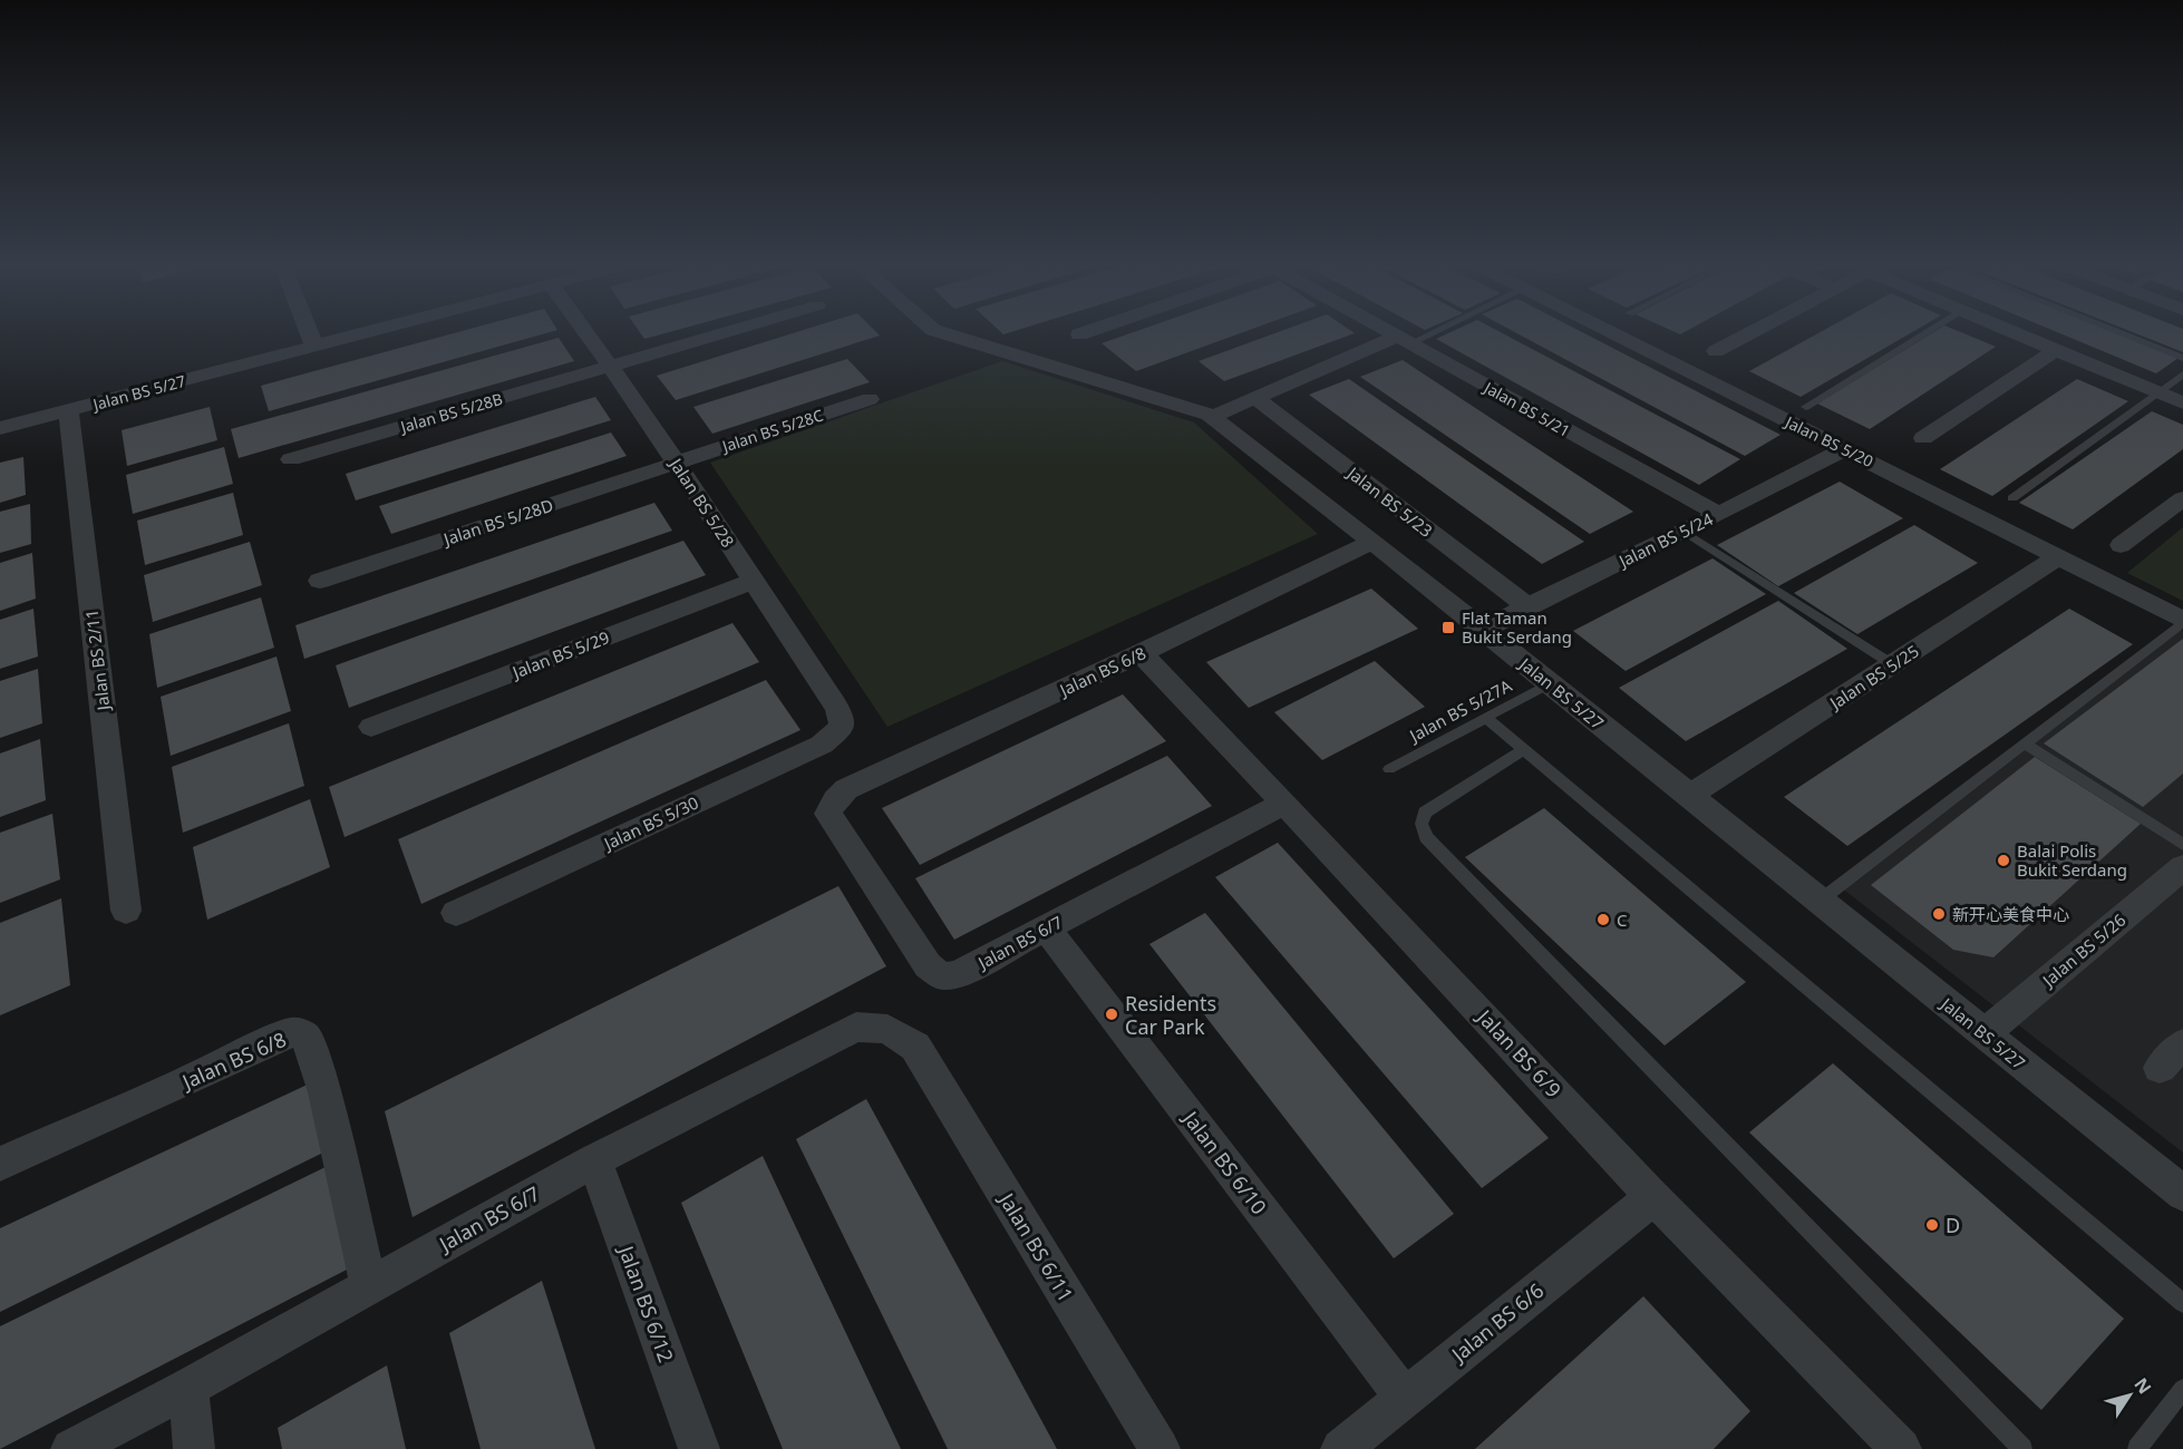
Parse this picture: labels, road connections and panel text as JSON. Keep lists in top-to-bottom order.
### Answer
{
  "streets": {
    "street": [
      "Jalan BS 5/27",
      "Jalan BS 5/21",
      "Jalan BS 5/28B",
      "Jalan BS 5/28C",
      "Jalan BS 5/20",
      "Jalan BS 5/23",
      "Jalan BS 5/28",
      "Jalan BS 5/28D",
      "Jalan BS 5/24",
      "Jalan BS 5/29",
      "Jalan BS 2/11",
      "Jalan BS 6/8",
      "Jalan BS 5/25",
      "Jalan BS 5/30",
      "Jalan BS 6/7",
      "Jalan BS 5/26",
      "Jalan BS 6/9",
      "Jalan BS 6/10",
      "Jalan BS 6/11",
      "Jalan BS 6/12",
      "Jalan BS 6/6"
    ],
    "lane": ["Jalan BS 5/27A"]
  },
  "crossings": [
    ["Jalan BS 5/27", "Jalan BS 5/24"],
    ["Jalan BS 5/27", "Jalan BS 2/11"],
    ["Jalan BS 5/27", "Jalan BS 6/8"],
    ["Jalan BS 5/27", "Jalan BS 5/25"],
    ["Jalan BS 5/27", "Jalan BS 5/27A"],
    ["Jalan BS 5/27", "Jalan BS 5/26"],
    ["Jalan BS 5/21", "Jalan BS 5/24"],
    ["Jalan BS 5/28B", "Jalan BS 5/28"],
    ["Jalan BS 5/28C", "Jalan BS 5/28"],
    ["Jalan BS 5/28C", "Jalan BS 5/28D"],
    ["Jalan BS 5/20", "Jalan BS 5/24"],
    ["Jalan BS 5/20", "Jalan BS 5/25"],
    ["Jalan BS 5/23", "Jalan BS 5/24"],
    ["Jalan BS 5/28", "Jalan BS 5/28D"],
    ["Jalan BS 5/28", "Jalan BS 5/29"],
    ["Jalan BS 5/28", "Jalan BS 5/30"],
    ["Jalan BS 6/8", "Jalan BS 6/7"],
    ["Jalan BS 6/8", "Jalan BS 6/9"],
    ["Jalan BS 6/7", "Jalan BS 6/9"],
    ["Jalan BS 6/7", "Jalan BS 6/10"],
    ["Jalan BS 6/7", "Jalan BS 6/11"],
    ["Jalan BS 6/7", "Jalan BS 6/12"],
    ["Jalan BS 6/9", "Jalan BS 6/6"],
    ["Jalan BS 6/10", "Jalan BS 6/6"]
  ],
  "places": {
    "transit": ["Flat Taman Bukit Serdang"],
    "other": [
      "Balai Polis Bukit Serdang",
      "新开心美食中心",
      "C",
      "Residents Car Park",
      "D"
    ]
  },
  "north": "top right"
}
